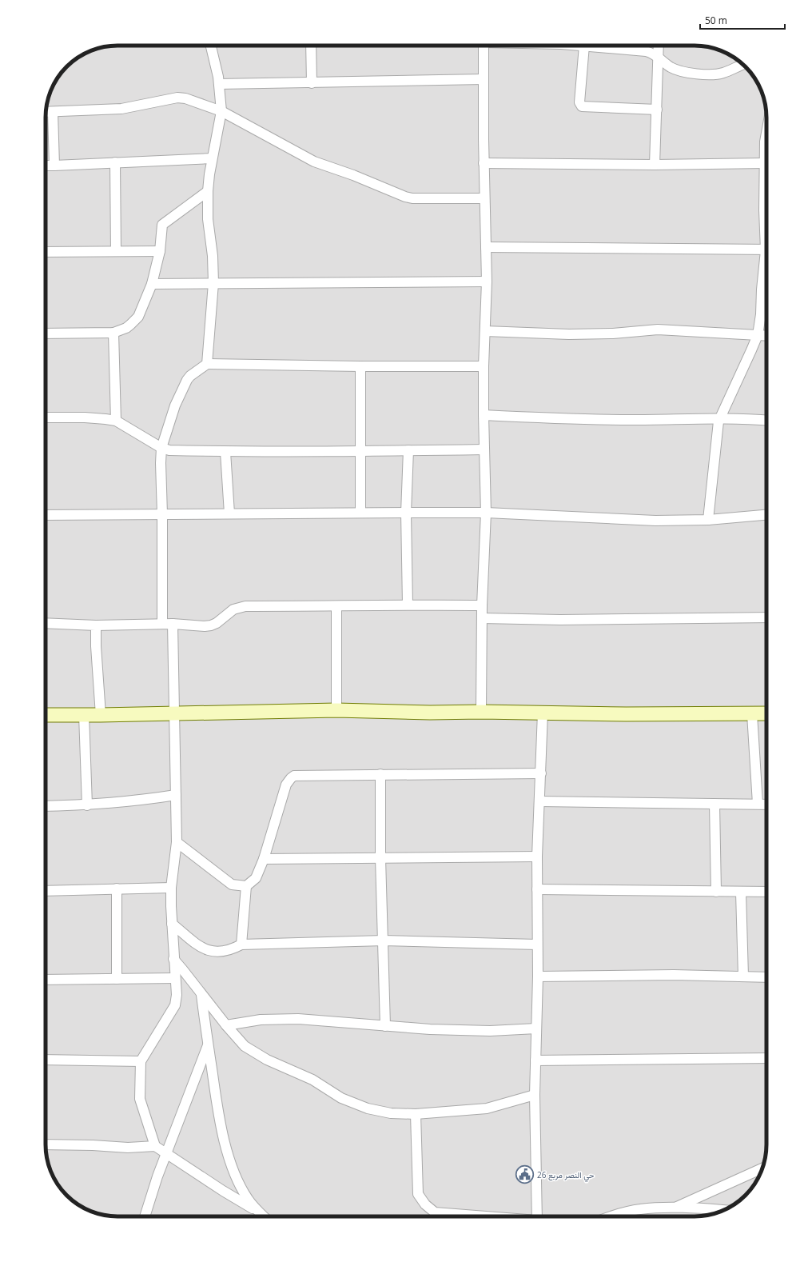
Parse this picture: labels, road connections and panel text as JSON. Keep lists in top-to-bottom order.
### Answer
{
  "places": {
    "public building": ["حي النصر مربع 26"]
  },
  "scale_bar": "50 m"
}
